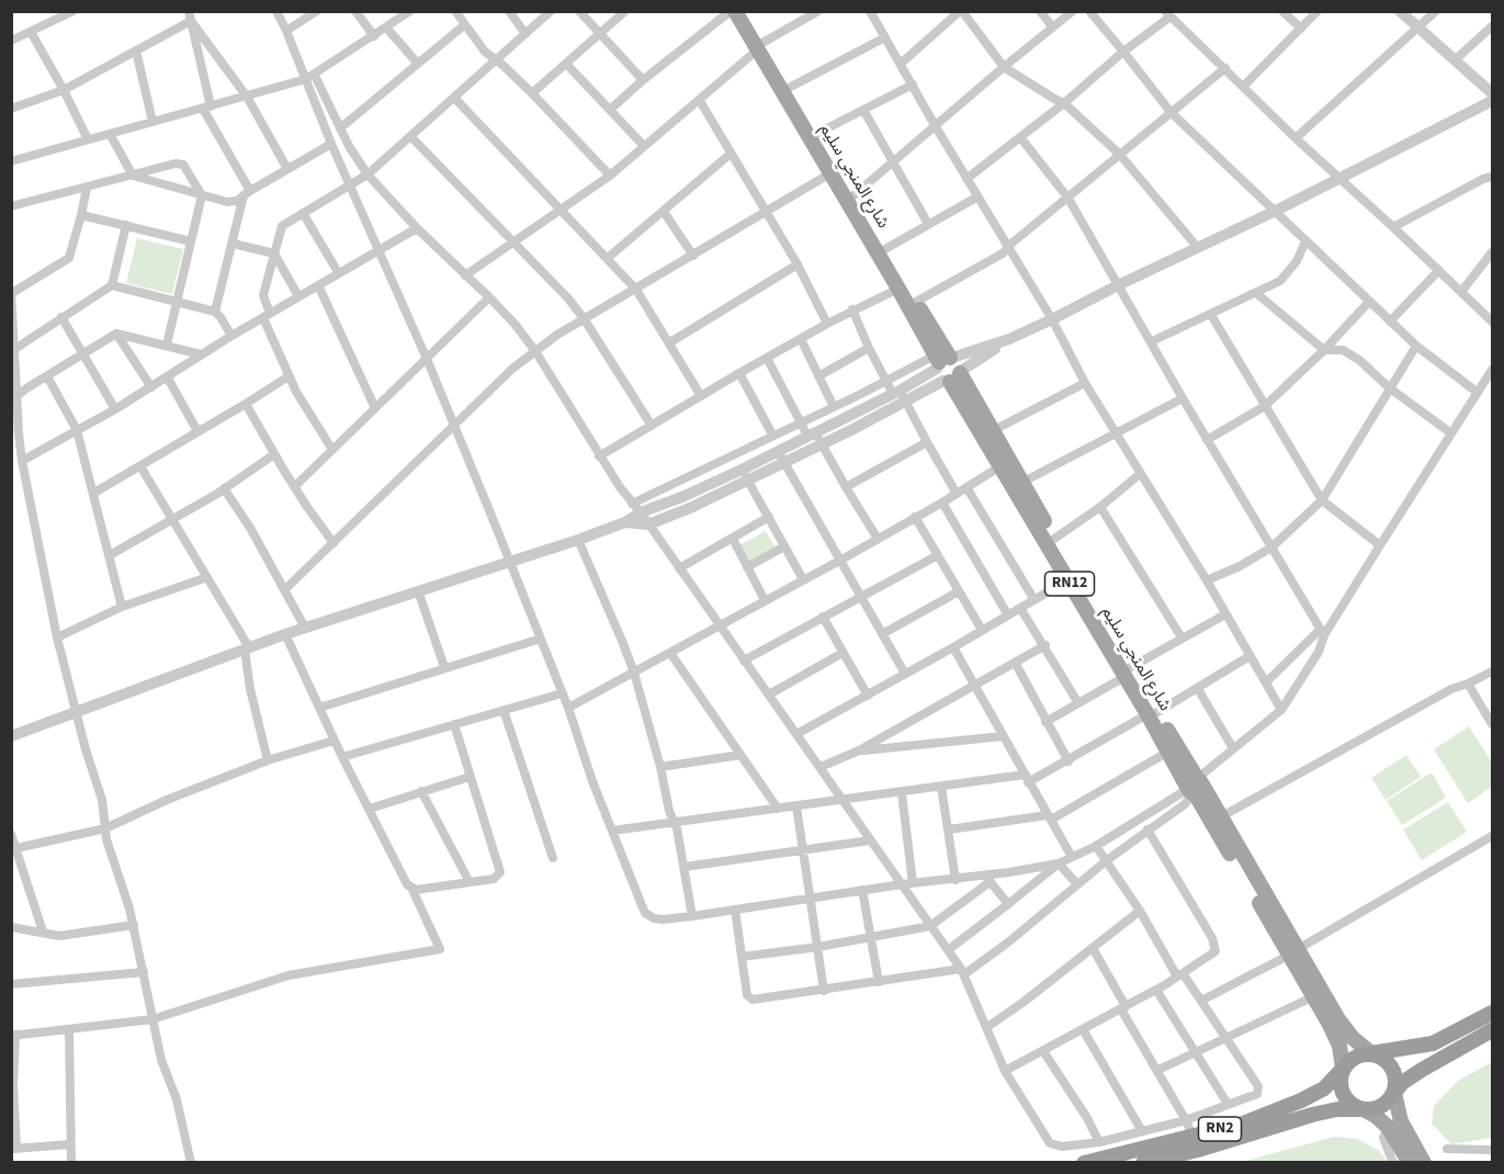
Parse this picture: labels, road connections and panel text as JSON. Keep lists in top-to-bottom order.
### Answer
{
  "streets": {
    "highway": ["RN2"],
    "main road": ["شارع المنجي سليم", "RN12"]
  },
  "crossings": [
    ["شارع المنجي سليم", "RN2"]
  ]
}
